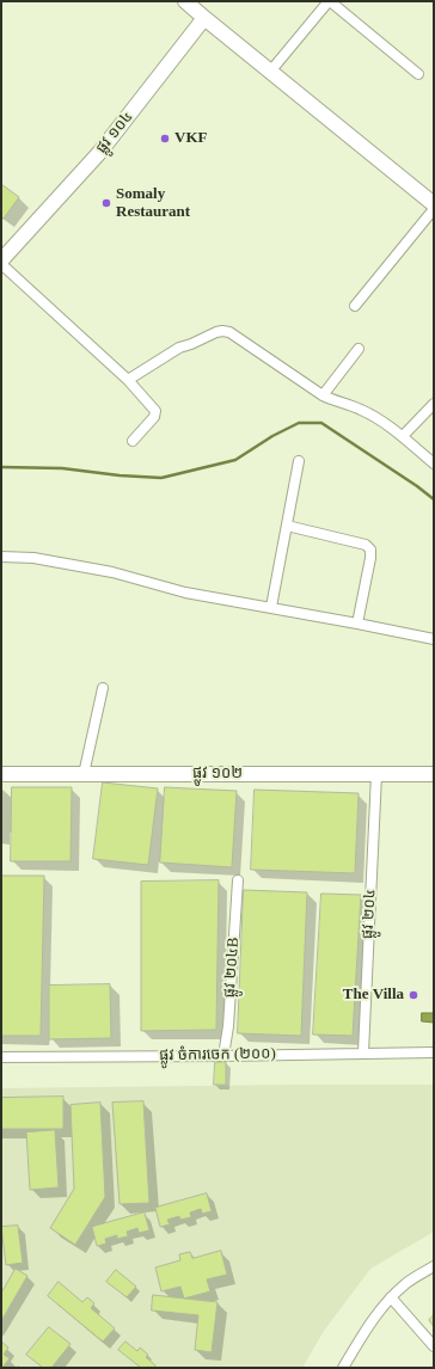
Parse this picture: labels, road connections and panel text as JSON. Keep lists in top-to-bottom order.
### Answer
{
  "streets": {
    "street": [
      "ផ្លូវ ១០៤",
      "ផ្លូវ ១០២",
      "ផ្លូវ ២០៤",
      "ផ្លូវ ២០៤B",
      "ផ្លូវ ចំការចេក (២០០)"
    ]
  },
  "crossings": [
    ["ផ្លូវ ១០២", "ផ្លូវ ២០៤"],
    ["ផ្លូវ ២០៤", "ផ្លូវ ចំការចេក (២០០)"],
    ["ផ្លូវ ២០៤B", "ផ្លូវ ចំការចេក (២០០)"]
  ],
  "places": ["VKF", "Somaly Restaurant", "The Villa"]
}
